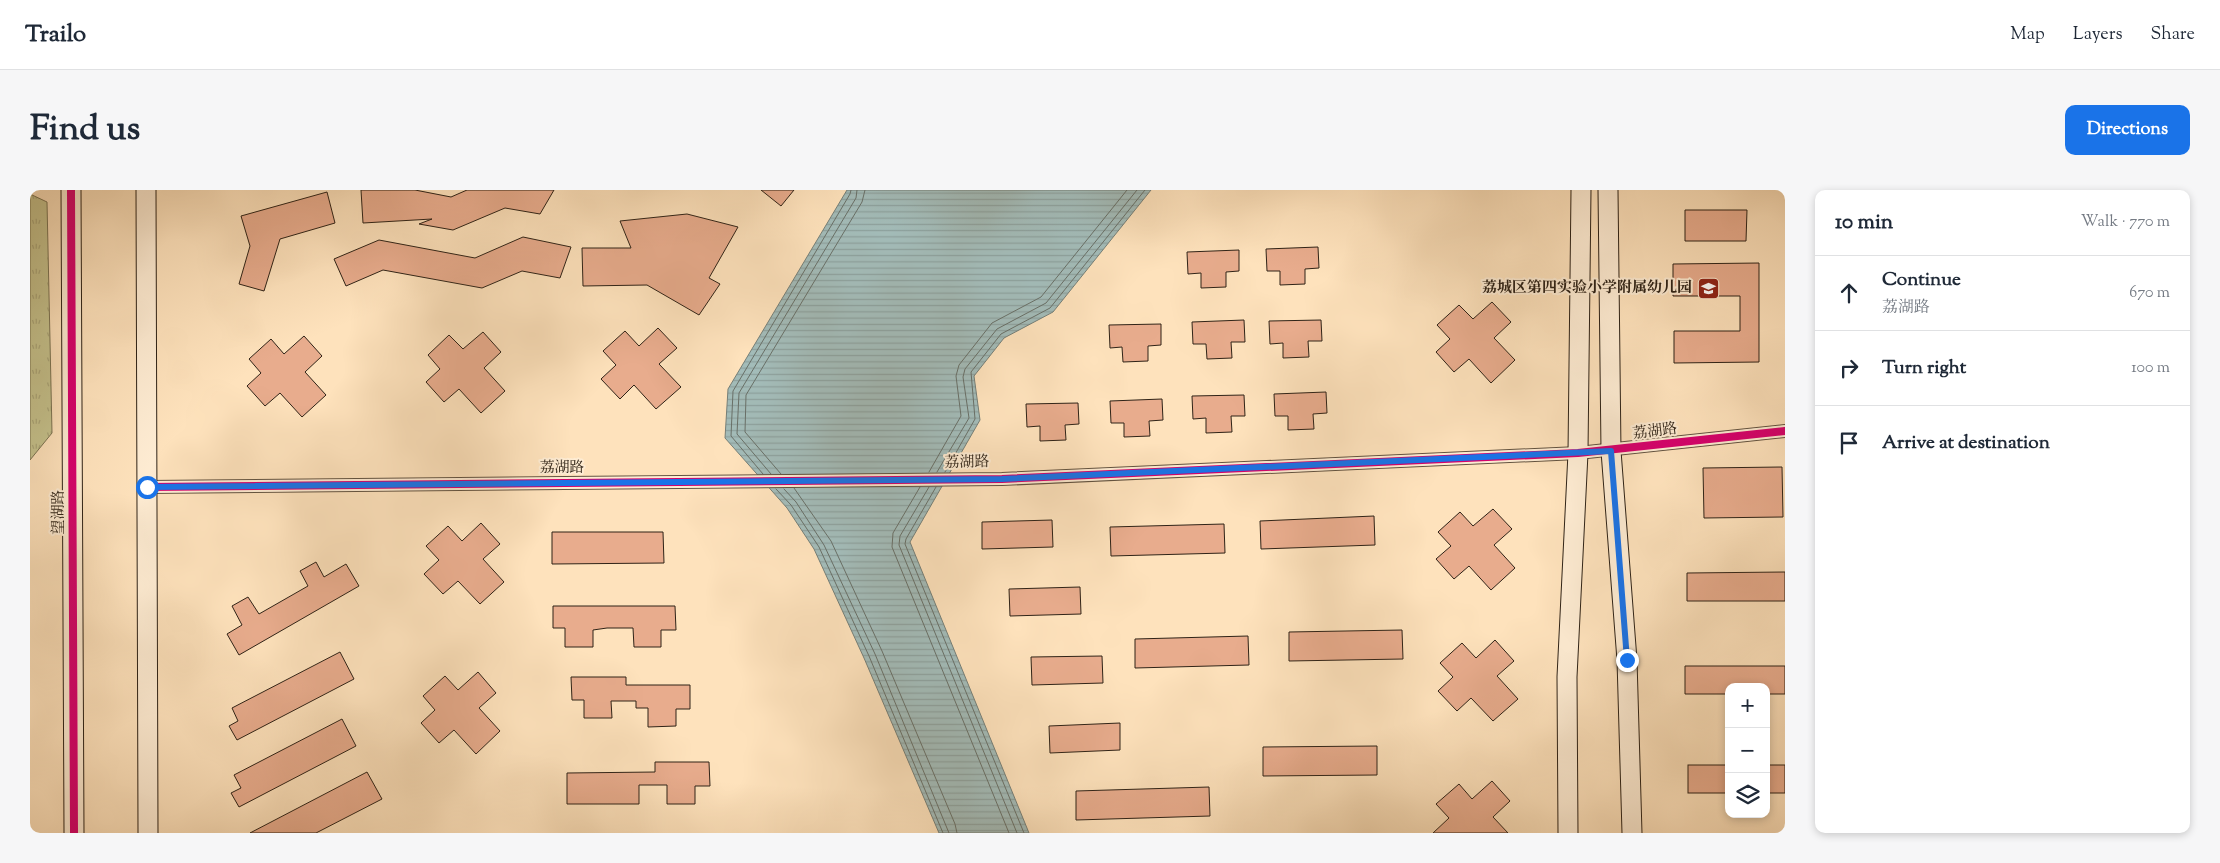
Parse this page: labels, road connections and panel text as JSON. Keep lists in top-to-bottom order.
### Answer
{
  "streets": {
    "main road": ["望湖路"],
    "street": ["荔湖路"]
  },
  "places": {
    "school or university": ["荔城区第四实验小学附属幼儿园"]
  },
  "page": {
    "header": "Trailo",
    "nav": ["Map", "Layers", "Share"],
    "title": "Find us",
    "buttons": "Directions",
    "heading": ["10 min", "Walk · 770 m"],
    "list": [
      ["Continue", "荔湖路", "670 m"],
      ["Turn right", "100 m"],
      "Arrive at destination"
    ],
    "map_buttons": ["+", "−"]
  }
}
